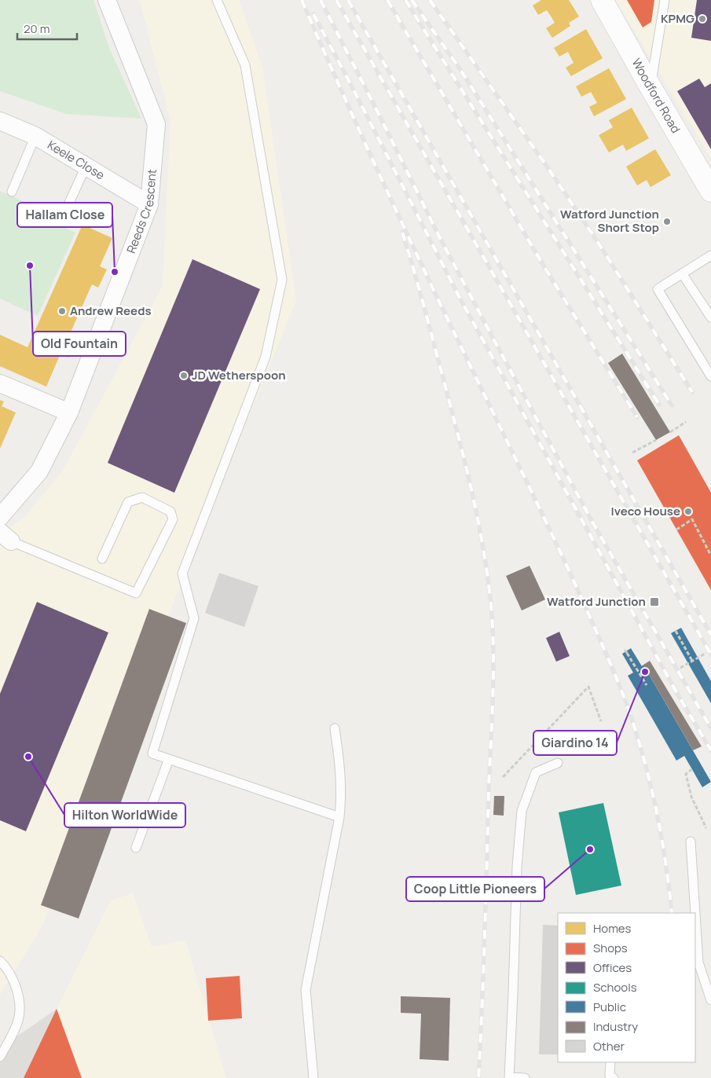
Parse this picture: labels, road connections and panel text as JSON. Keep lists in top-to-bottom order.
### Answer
{
  "streets": {
    "street": ["Woodford Road", "Keele Close", "Reeds Crescent"]
  },
  "crossings": [
    ["Keele Close", "Reeds Crescent"]
  ],
  "places": {
    "other": [
      "KPMG",
      "Watford Junction Short Stop",
      "Old Fountain",
      "Hallam Close",
      "Andrew Reeds",
      "JD Wetherspoon",
      "Iveco House",
      "Giardino 14",
      "Hilton WorldWide",
      "Coop Little Pioneers"
    ],
    "transit": ["Watford Junction"]
  },
  "legend": [
    "Homes",
    "Shops",
    "Offices",
    "Schools",
    "Public",
    "Industry",
    "Other"
  ],
  "scale_bar": "20 m"
}
